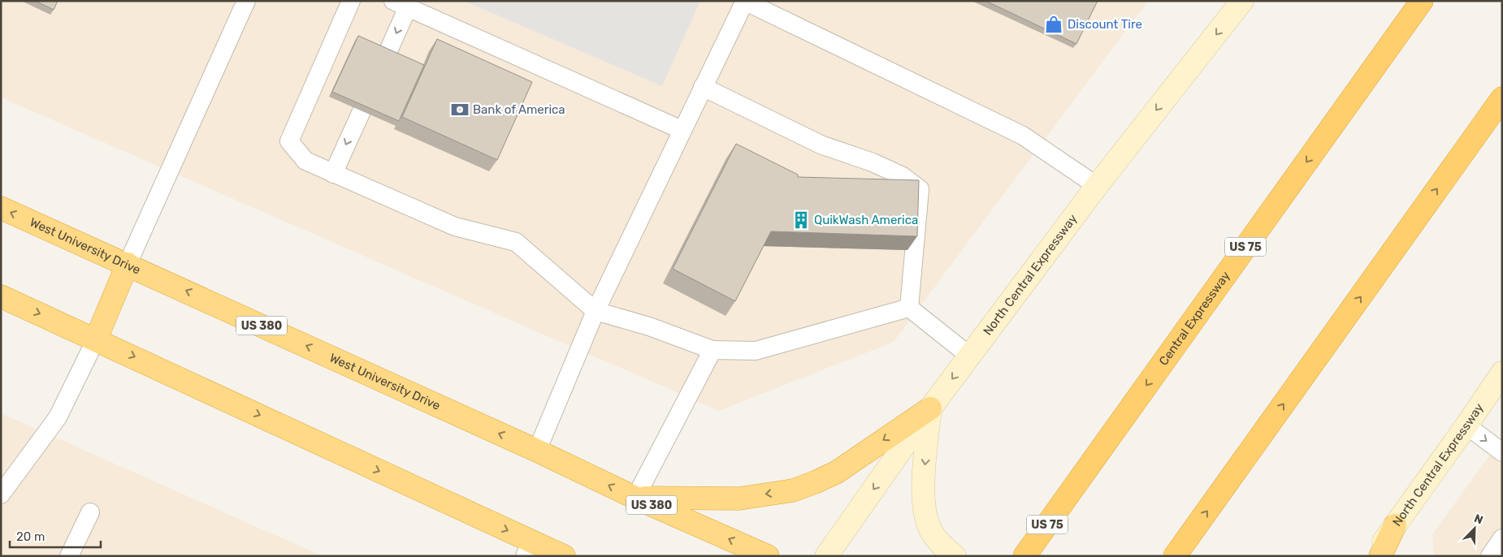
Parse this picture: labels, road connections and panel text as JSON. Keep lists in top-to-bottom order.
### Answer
{
  "streets": {
    "highway": [
      "West University Drive",
      "US 75",
      "Central Expressway",
      "US 380"
    ],
    "main road": ["North Central Expressway"]
  },
  "one_way": ["North Central Expressway"],
  "places": {
    "shop": ["Discount Tire"],
    "bank": ["Bank of America"],
    "building": ["QuikWash America"]
  },
  "scale_bar": "20 m",
  "north": "top right"
}
